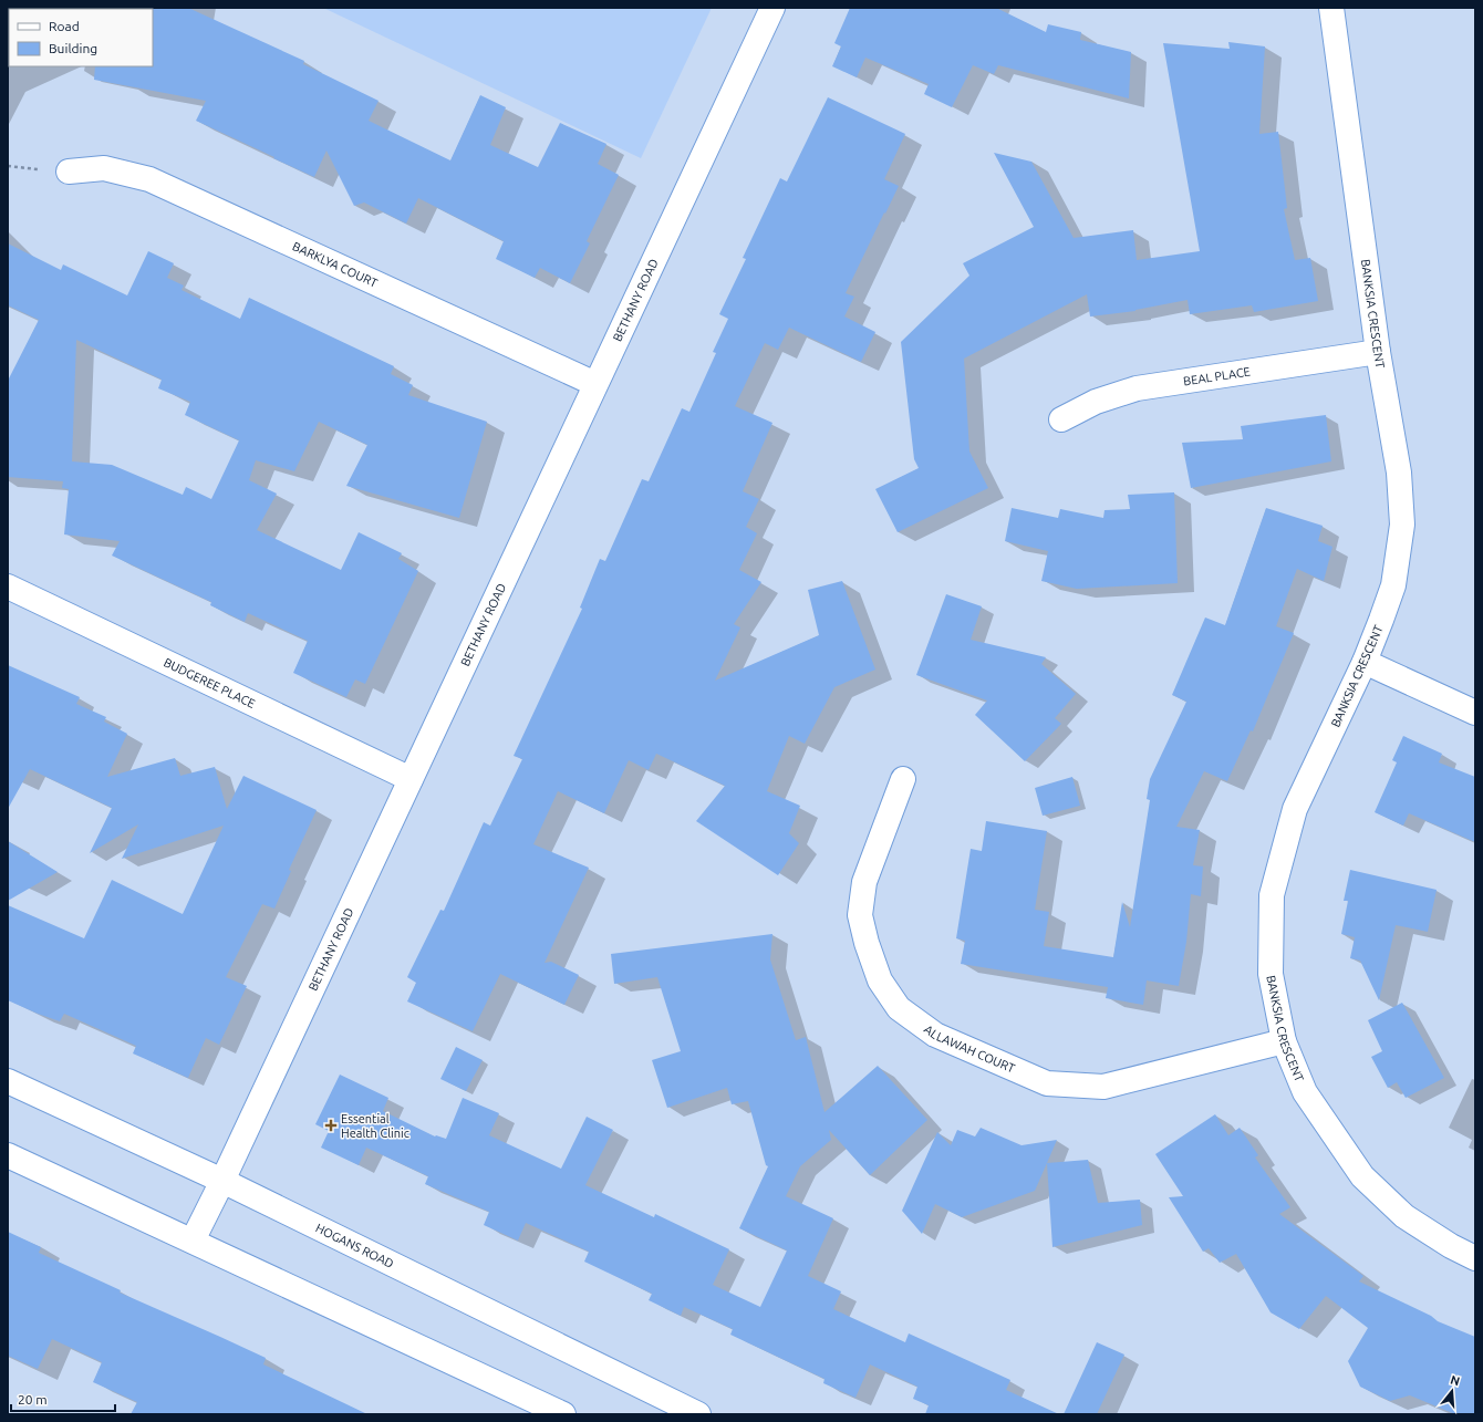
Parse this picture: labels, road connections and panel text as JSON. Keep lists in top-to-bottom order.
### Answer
{
  "streets": {
    "street": [
      "BARKLYA COURT",
      "BETHANY ROAD",
      "BANKSIA CRESCENT",
      "BEAL PLACE",
      "BUDGEREE PLACE",
      "ALLAWAH COURT",
      "HOGANS ROAD"
    ]
  },
  "crossings": [
    ["BARKLYA COURT", "BETHANY ROAD"],
    ["BETHANY ROAD", "BUDGEREE PLACE"],
    ["BETHANY ROAD", "HOGANS ROAD"],
    ["BANKSIA CRESCENT", "BEAL PLACE"],
    ["BANKSIA CRESCENT", "ALLAWAH COURT"]
  ],
  "places": {
    "health": ["Essential Health Clinic"]
  },
  "legend": ["Road", "Building"],
  "scale_bar": "20 m",
  "north": "top"
}
